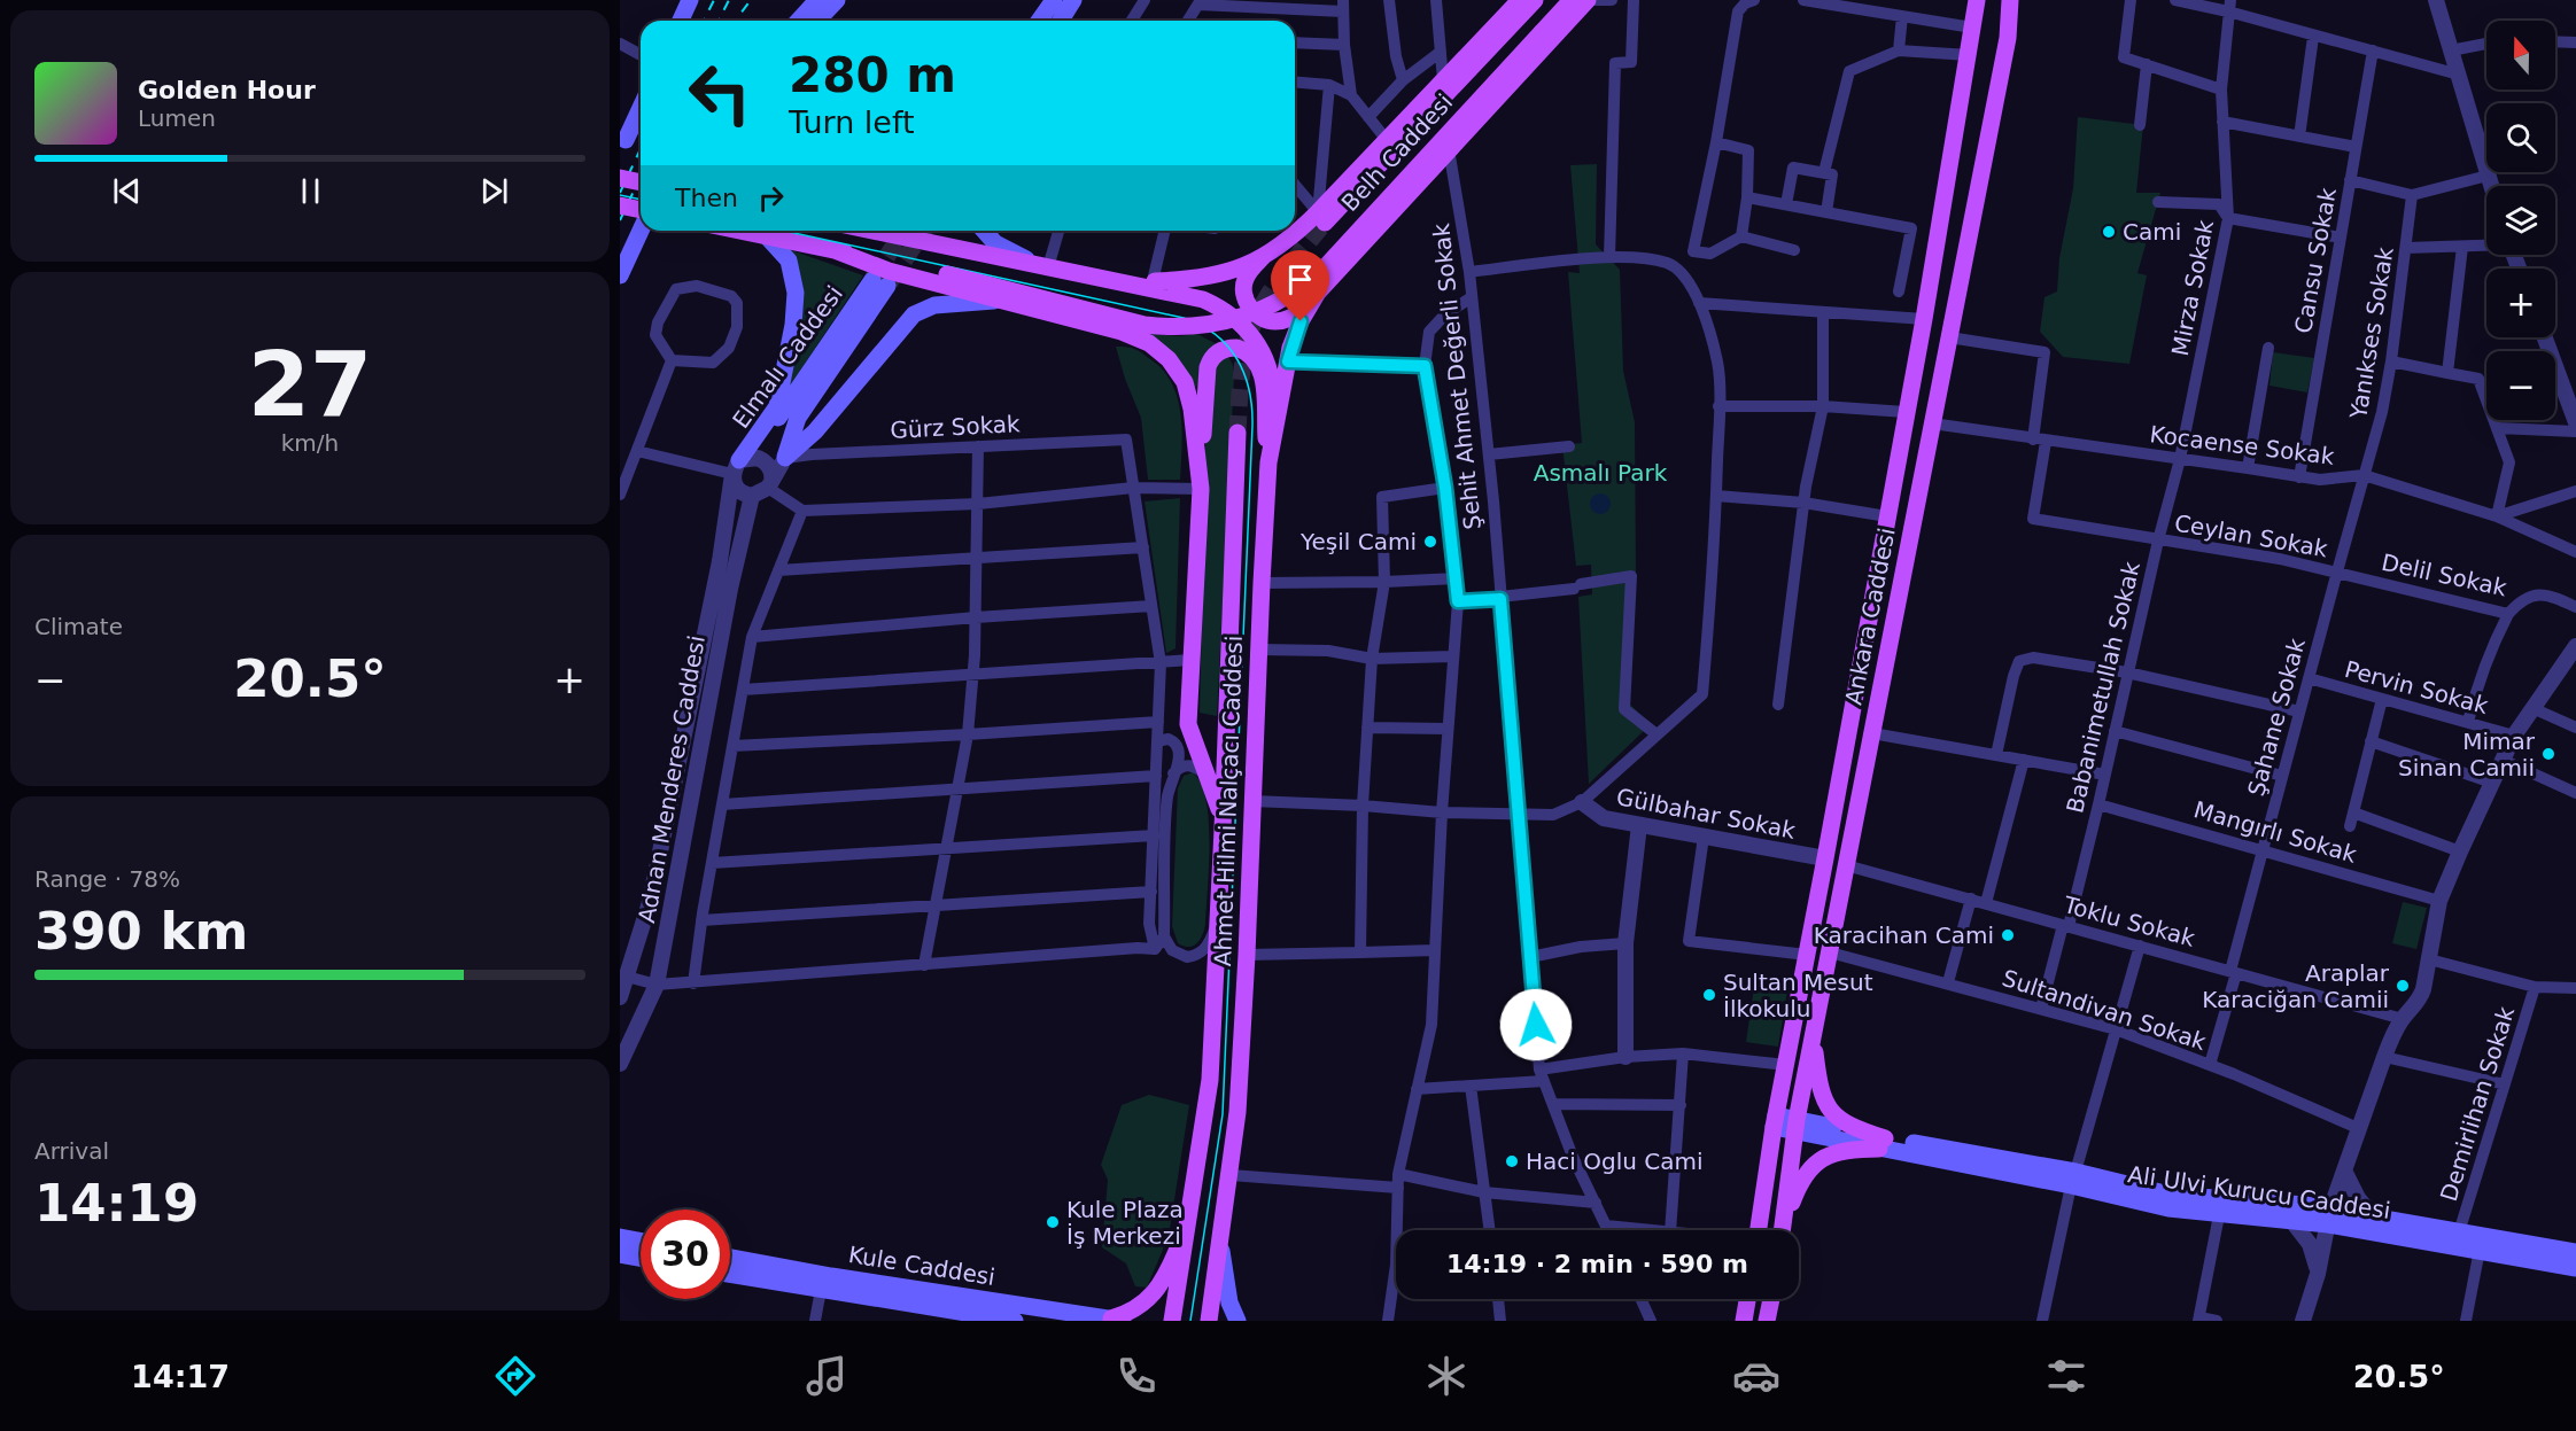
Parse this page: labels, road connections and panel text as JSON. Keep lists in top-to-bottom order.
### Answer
{
  "streets": {
    "main road": [
      "Belh Caddesi",
      "Elmalı Caddesi",
      "Ankara Caddesi",
      "Ahmet Hilmi Nalçacı Caddesi",
      "Ali Ulvi Kurucu Caddesi",
      "Kule Caddesi"
    ],
    "street": [
      "Cansu Sokak",
      "Mirza Sokak",
      "Yanıkses Sokak",
      "Şehit Ahmet Değerli Sokak",
      "Gürz Sokak",
      "Kocaense Sokak",
      "Ceylan Sokak",
      "Delil Sokak",
      "Babanimetullah Sokak",
      "Pervin Sokak",
      "Şahane Sokak",
      "Adnan Menderes Caddesi",
      "Gülbahar Sokak",
      "Mangırlı Sokak",
      "Toklu Sokak",
      "Sultandivan Sokak",
      "Demirlihan Sokak"
    ]
  },
  "crossings": [
    ["Belh Caddesi", "Şehit Ahmet Değerli Sokak"],
    ["Belh Caddesi", "Ahmet Hilmi Nalçacı Caddesi"],
    ["Cansu Sokak", "Kocaense Sokak"],
    ["Mirza Sokak", "Kocaense Sokak"],
    ["Mirza Sokak", "Babanimetullah Sokak"],
    ["Yanıkses Sokak", "Kocaense Sokak"],
    ["Yanıkses Sokak", "Şahane Sokak"],
    ["Elmalı Caddesi", "Gürz Sokak"],
    ["Elmalı Caddesi", "Adnan Menderes Caddesi"],
    ["Kocaense Sokak", "Ceylan Sokak"],
    ["Kocaense Sokak", "Ankara Caddesi"],
    ["Kocaense Sokak", "Babanimetullah Sokak"],
    ["Kocaense Sokak", "Şahane Sokak"],
    ["Ceylan Sokak", "Delil Sokak"],
    ["Ceylan Sokak", "Babanimetullah Sokak"],
    ["Ceylan Sokak", "Şahane Sokak"],
    ["Delil Sokak", "Şahane Sokak"],
    ["Ankara Caddesi", "Gülbahar Sokak"],
    ["Ankara Caddesi", "Toklu Sokak"],
    ["Ankara Caddesi", "Sultandivan Sokak"],
    ["Ankara Caddesi", "Ali Ulvi Kurucu Caddesi"],
    ["Babanimetullah Sokak", "Mangırlı Sokak"],
    ["Babanimetullah Sokak", "Toklu Sokak"],
    ["Babanimetullah Sokak", "Sultandivan Sokak"],
    ["Pervin Sokak", "Şahane Sokak"],
    ["Şahane Sokak", "Mangırlı Sokak"],
    ["Şahane Sokak", "Toklu Sokak"],
    ["Şahane Sokak", "Sultandivan Sokak"],
    ["Demirlihan Sokak", "Ali Ulvi Kurucu Caddesi"]
  ],
  "parks": ["Asmalı Park"],
  "places": [
    "Cami",
    "Yeşil Cami",
    "Mimar Sinan Camii",
    "Karacihan Cami",
    "Araplar Karaciğan Camii",
    "Sultan Mesut İlkokulu",
    "Haci Oglu Cami",
    "Kule Plaza İş Merkezi"
  ],
  "north": "top",
  "page": {
    "map_buttons": ["+", "−"],
    "turn": ["280 m", "Turn left"],
    "song": ["Golden Hour", "Lumen"],
    "then": "Then",
    "tile": [
      ["27", "km/h"],
      "Climate",
      ["Range · 78%", "390 km"],
      ["Arrival", "14:19"]
    ],
    "heat": ["−", "20.5°", "+"],
    "limit": "30",
    "trip": "14:19 · 2 min · 590 m",
    "tabs": ["14:17", "20.5°"]
  }
}
